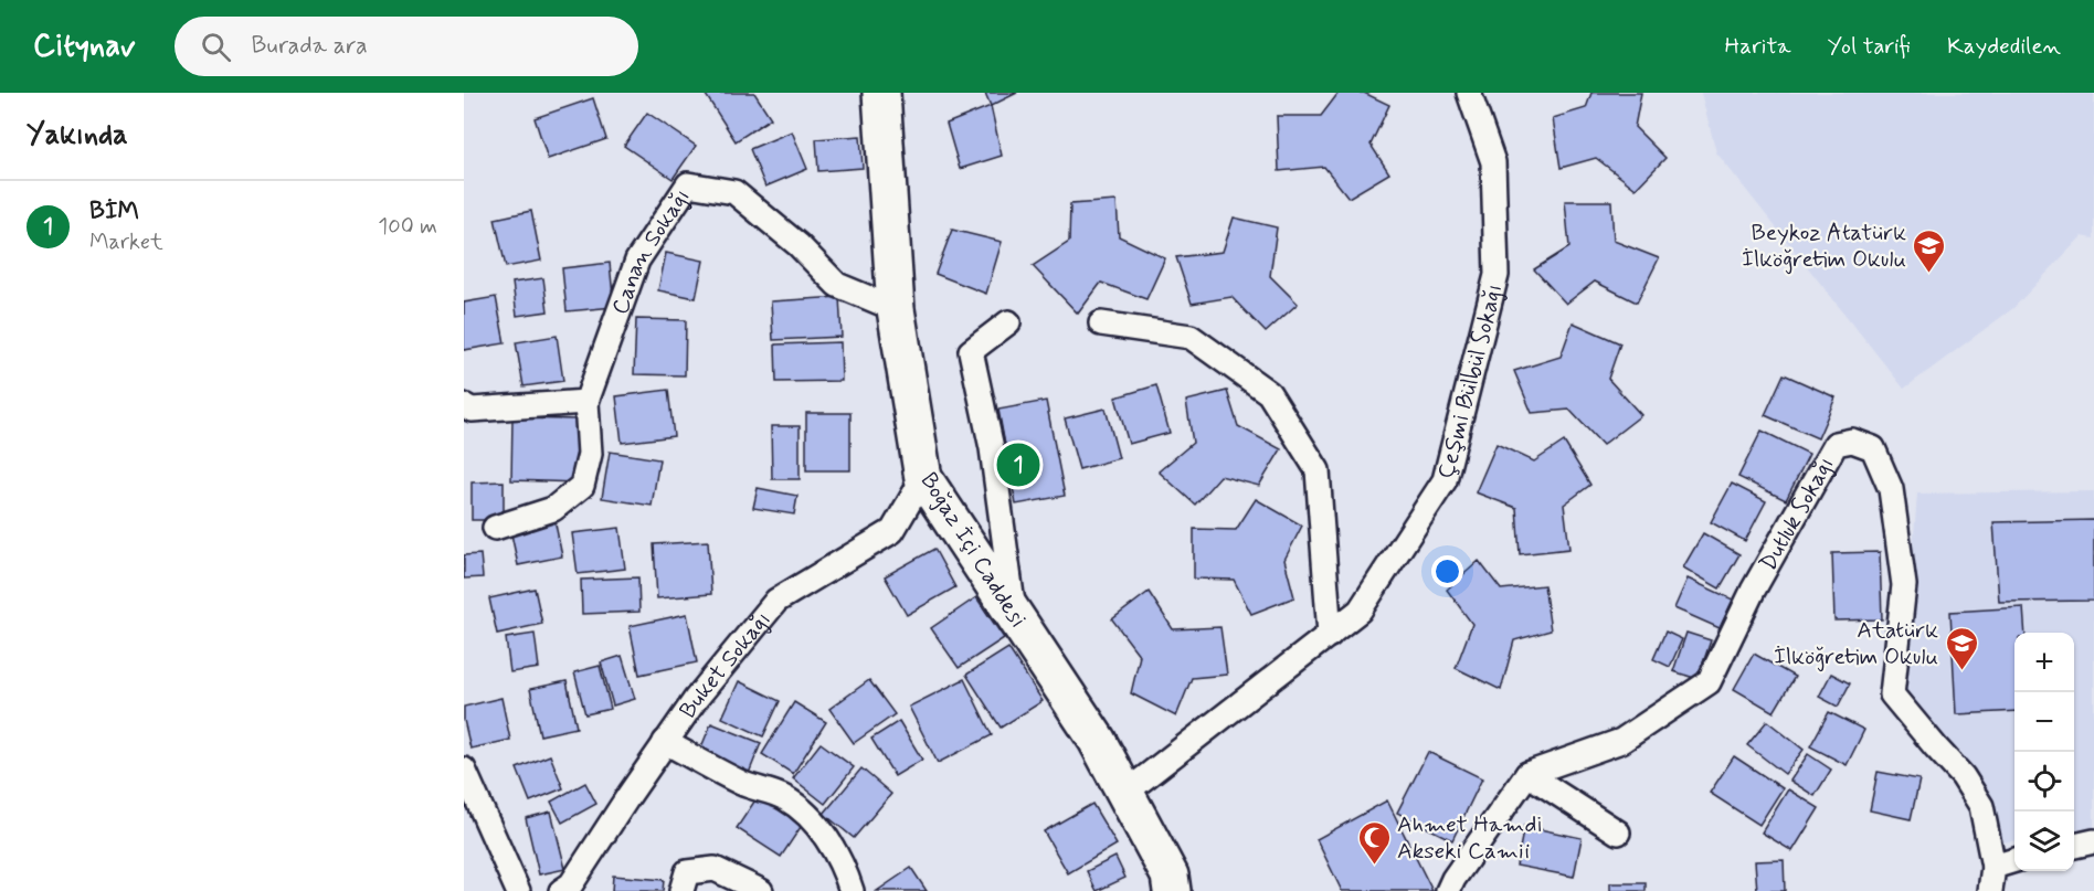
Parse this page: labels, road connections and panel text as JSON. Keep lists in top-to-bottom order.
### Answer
{
  "streets": {
    "main road": ["Boğaz İçi Caddesi"],
    "street": [
      "Canan Sokağı",
      "Çeşmi Bülbül Sokağı",
      "Dutluk Sokağı",
      "Buket Sokağı"
    ]
  },
  "crossings": [
    ["Canan Sokağı", "Boğaz İçi Caddesi"],
    ["Çeşmi Bülbül Sokağı", "Boğaz İçi Caddesi"],
    ["Boğaz İçi Caddesi", "Buket Sokağı"]
  ],
  "places": {
    "school or university": ["Beykoz Atatürk İlköğretim Okulu", "Atatürk İlköğretim Okulu"],
    "mosque": ["Ahmet Hamdi Akseki Camii"]
  },
  "page": {
    "header": "Citynav",
    "search": "Burada ara",
    "nav": ["Harita", "Yol tarifi", "Kaydedilen"],
    "heading": "Yakında",
    "list": [
      {
        "mark": "1",
        "name": "BİM",
        "note": "Market",
        "value": "100 m"
      }
    ],
    "pins": "1",
    "map_buttons": ["+", "−"]
  }
}
